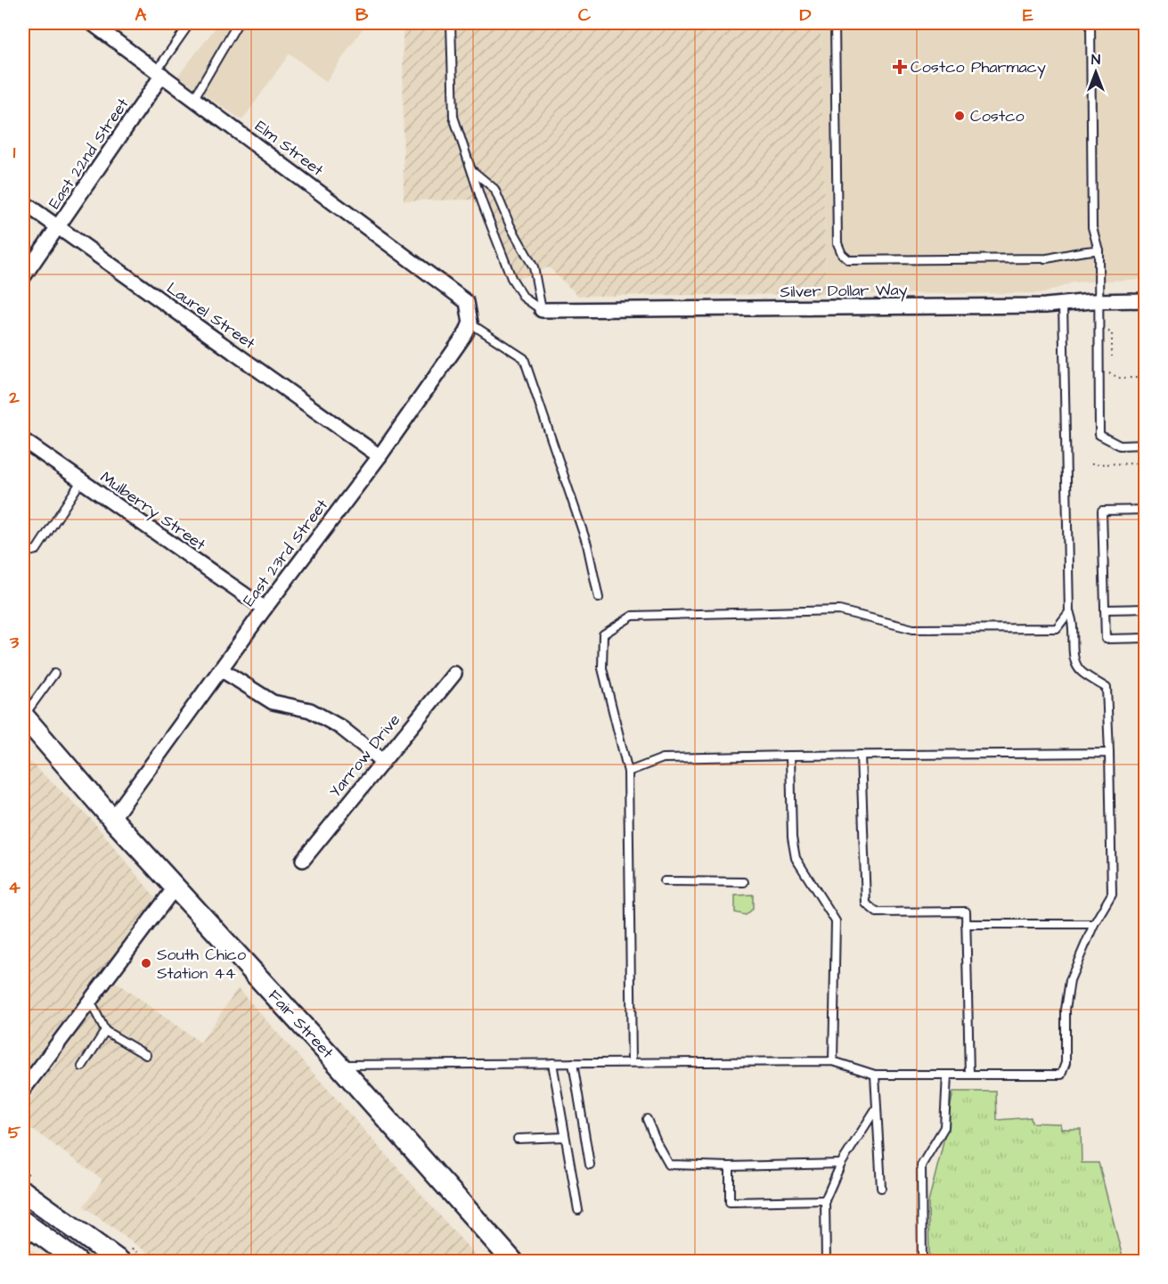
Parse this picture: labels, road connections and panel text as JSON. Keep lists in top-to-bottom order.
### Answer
{
  "streets": {
    "street": [
      "Elm Street",
      "East 22nd Street",
      "Silver Dollar Way",
      "Laurel Street",
      "Mulberry Street",
      "East 23rd Street",
      "Yarrow Drive",
      "Fair Street"
    ]
  },
  "crossings": [
    ["Elm Street", "East 22nd Street"],
    ["Elm Street", "East 23rd Street"],
    ["East 22nd Street", "Laurel Street"],
    ["Laurel Street", "East 23rd Street"],
    ["Mulberry Street", "East 23rd Street"],
    ["East 23rd Street", "Fair Street"]
  ],
  "places": {
    "health": ["Costco Pharmacy"],
    "other": ["Costco", "South Chico Station 44"]
  },
  "north": "top",
  "grid": {
    "columns": [
      "A",
      "B",
      "C",
      "D",
      "E"
    ],
    "rows": [
      "1",
      "2",
      "3",
      "4",
      "5"
    ]
  }
}
